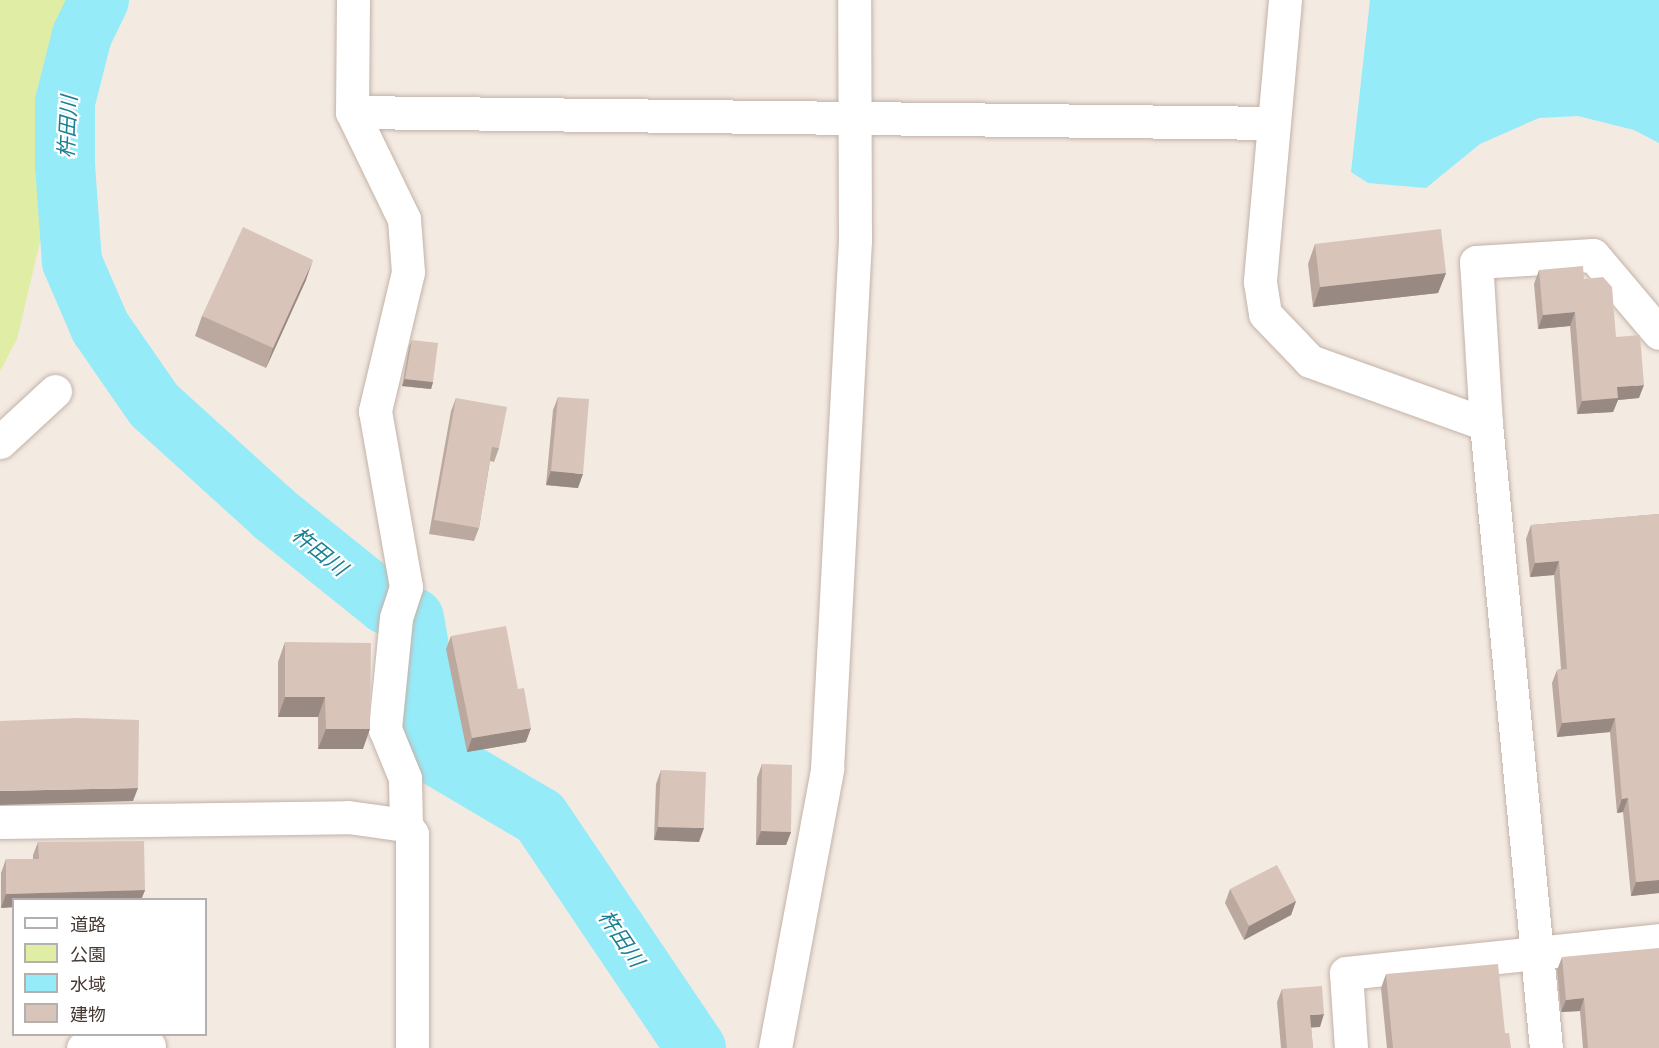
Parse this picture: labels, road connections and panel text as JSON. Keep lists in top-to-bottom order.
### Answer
{
  "water": ["杵田川"],
  "legend": [
    "道路",
    "公園",
    "水域",
    "建物"
  ]
}
